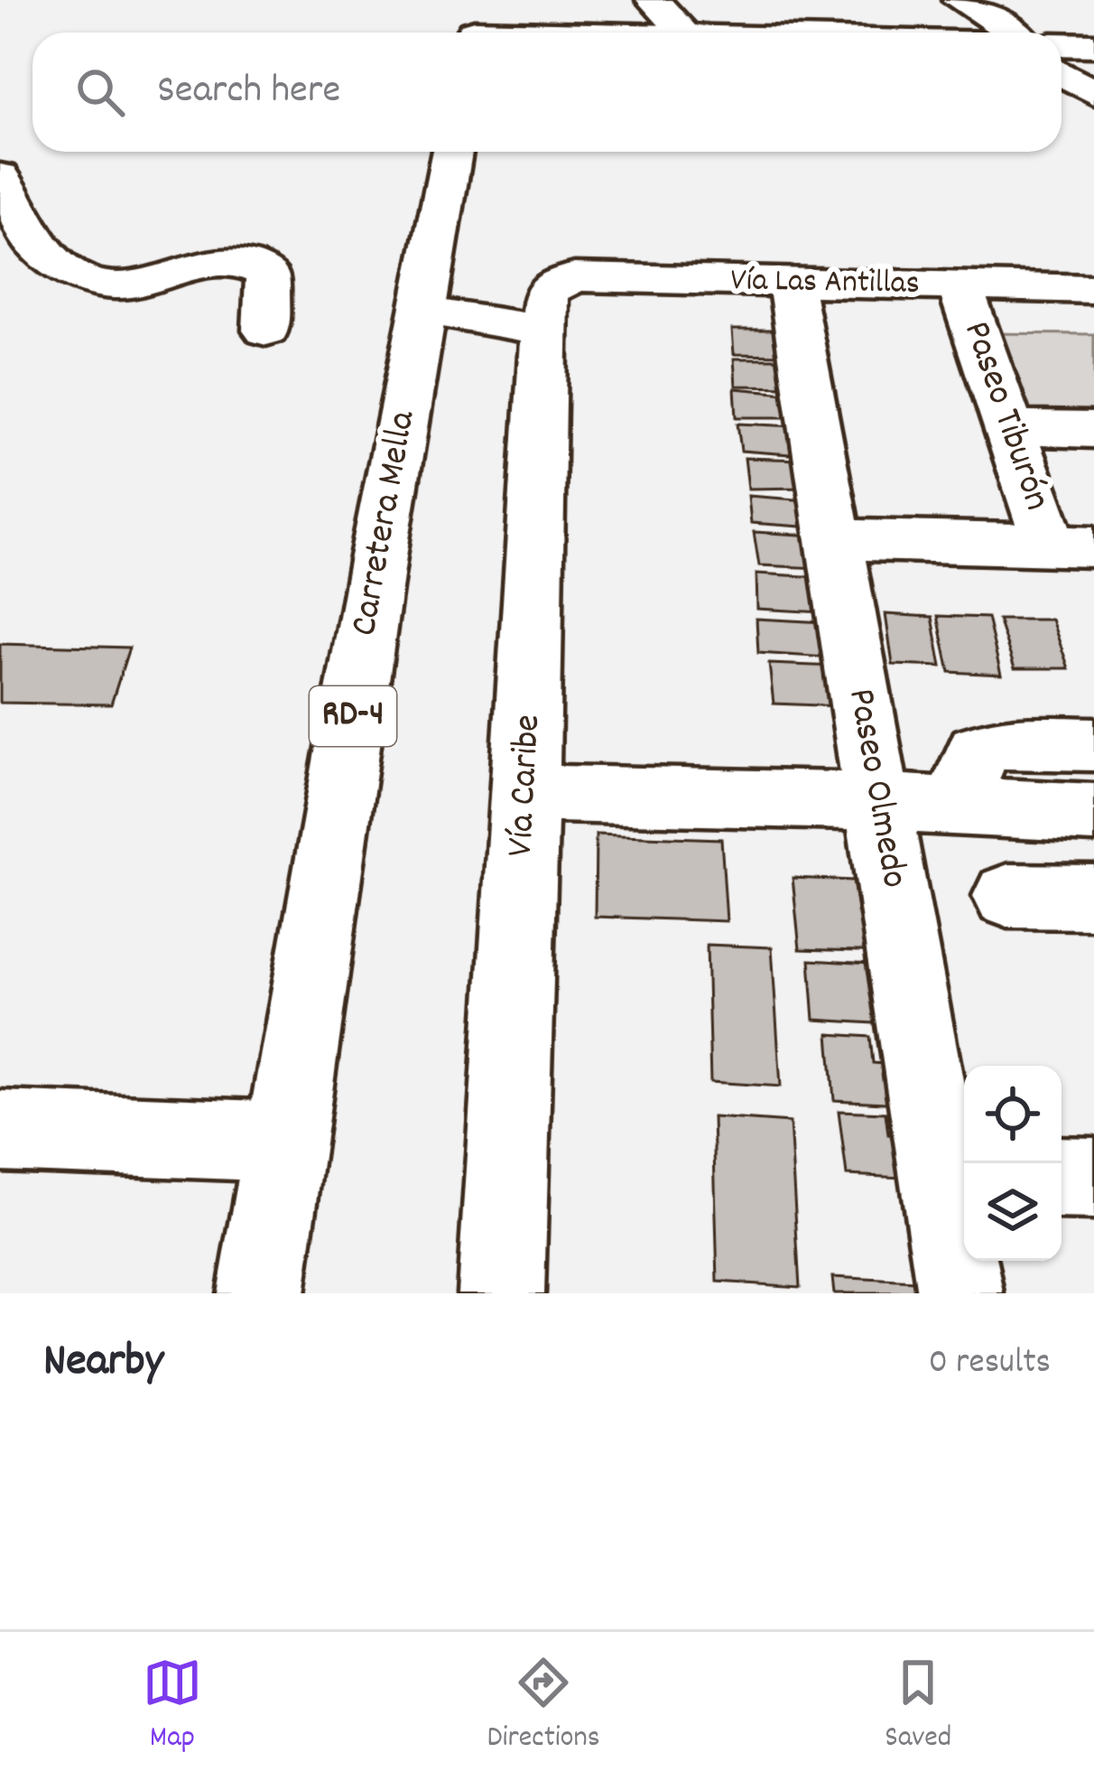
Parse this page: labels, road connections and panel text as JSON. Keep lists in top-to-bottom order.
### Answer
{
  "streets": {
    "street": [
      "Vía Las Antillas",
      "Paseo Tiburón",
      "Carretera Mella",
      "RD-4",
      "Vía Caribe",
      "Paseo Olmedo"
    ]
  },
  "crossings": [
    ["Vía Las Antillas", "Paseo Tiburón"],
    ["Vía Las Antillas", "Carretera Mella"],
    ["Vía Las Antillas", "Vía Caribe"],
    ["Vía Las Antillas", "Paseo Olmedo"]
  ],
  "page": {
    "search": "Search here",
    "heading": ["Nearby", "0 results"],
    "nav": ["Map", "Directions", "Saved"]
  }
}
